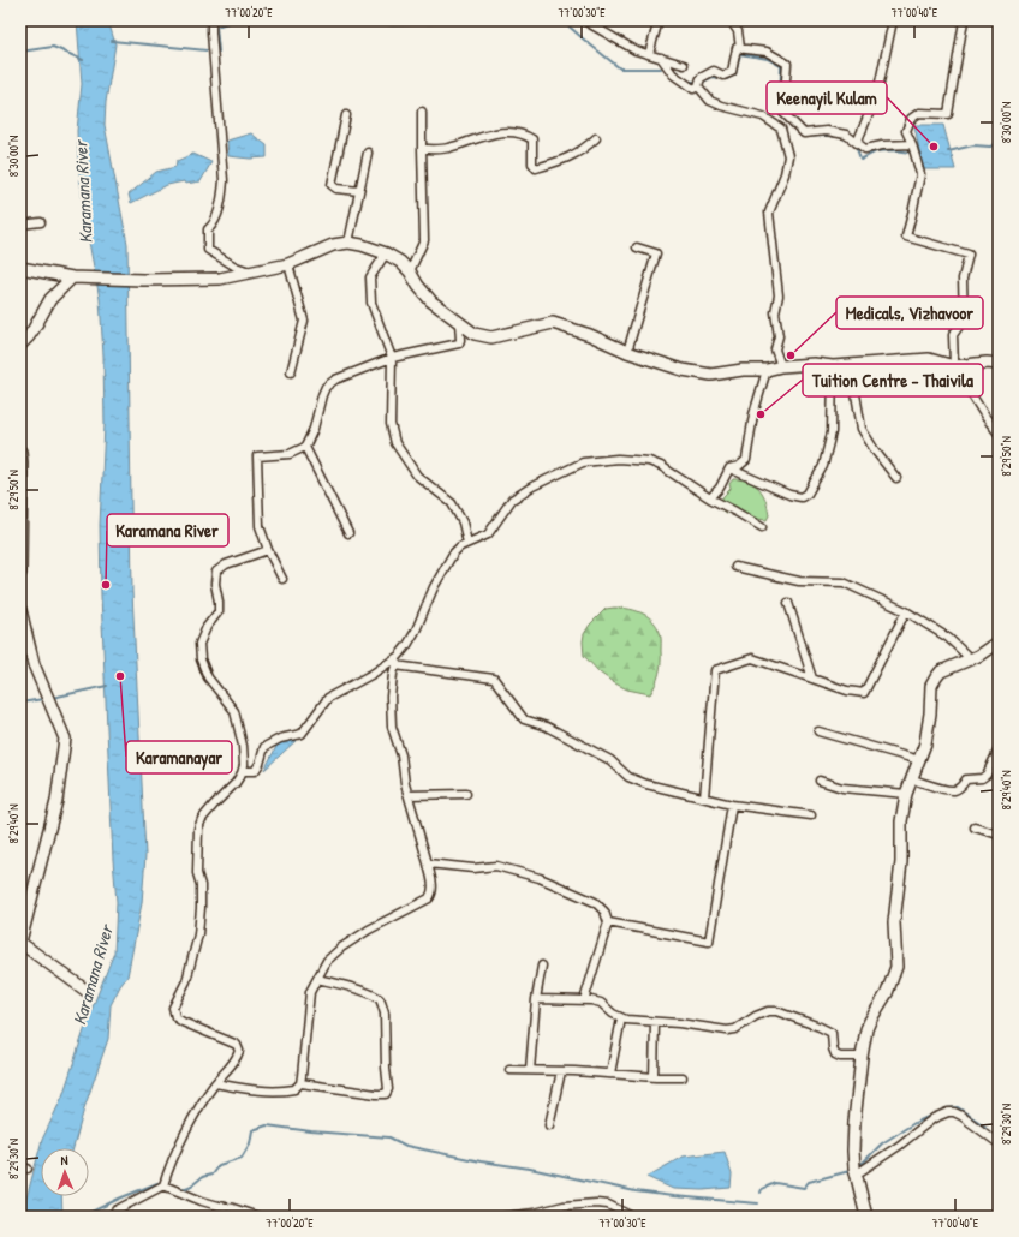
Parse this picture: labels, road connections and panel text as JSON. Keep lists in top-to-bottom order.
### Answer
{
  "water": ["Karamana River"],
  "places": [
    "Keenayil Kulam",
    "Medicals, Vizhavoor",
    "Tuition Centre - Thaivila",
    "Karamana River",
    "Karamanayar"
  ],
  "north": "top",
  "coordinates": [
    "77°00'20\"E",
    "77°00'30\"E",
    "77°00'40\"E",
    "8°30'00\"N",
    "8°29'50\"N",
    "8°29'40\"N",
    "8°29'30\"N"
  ]
}
